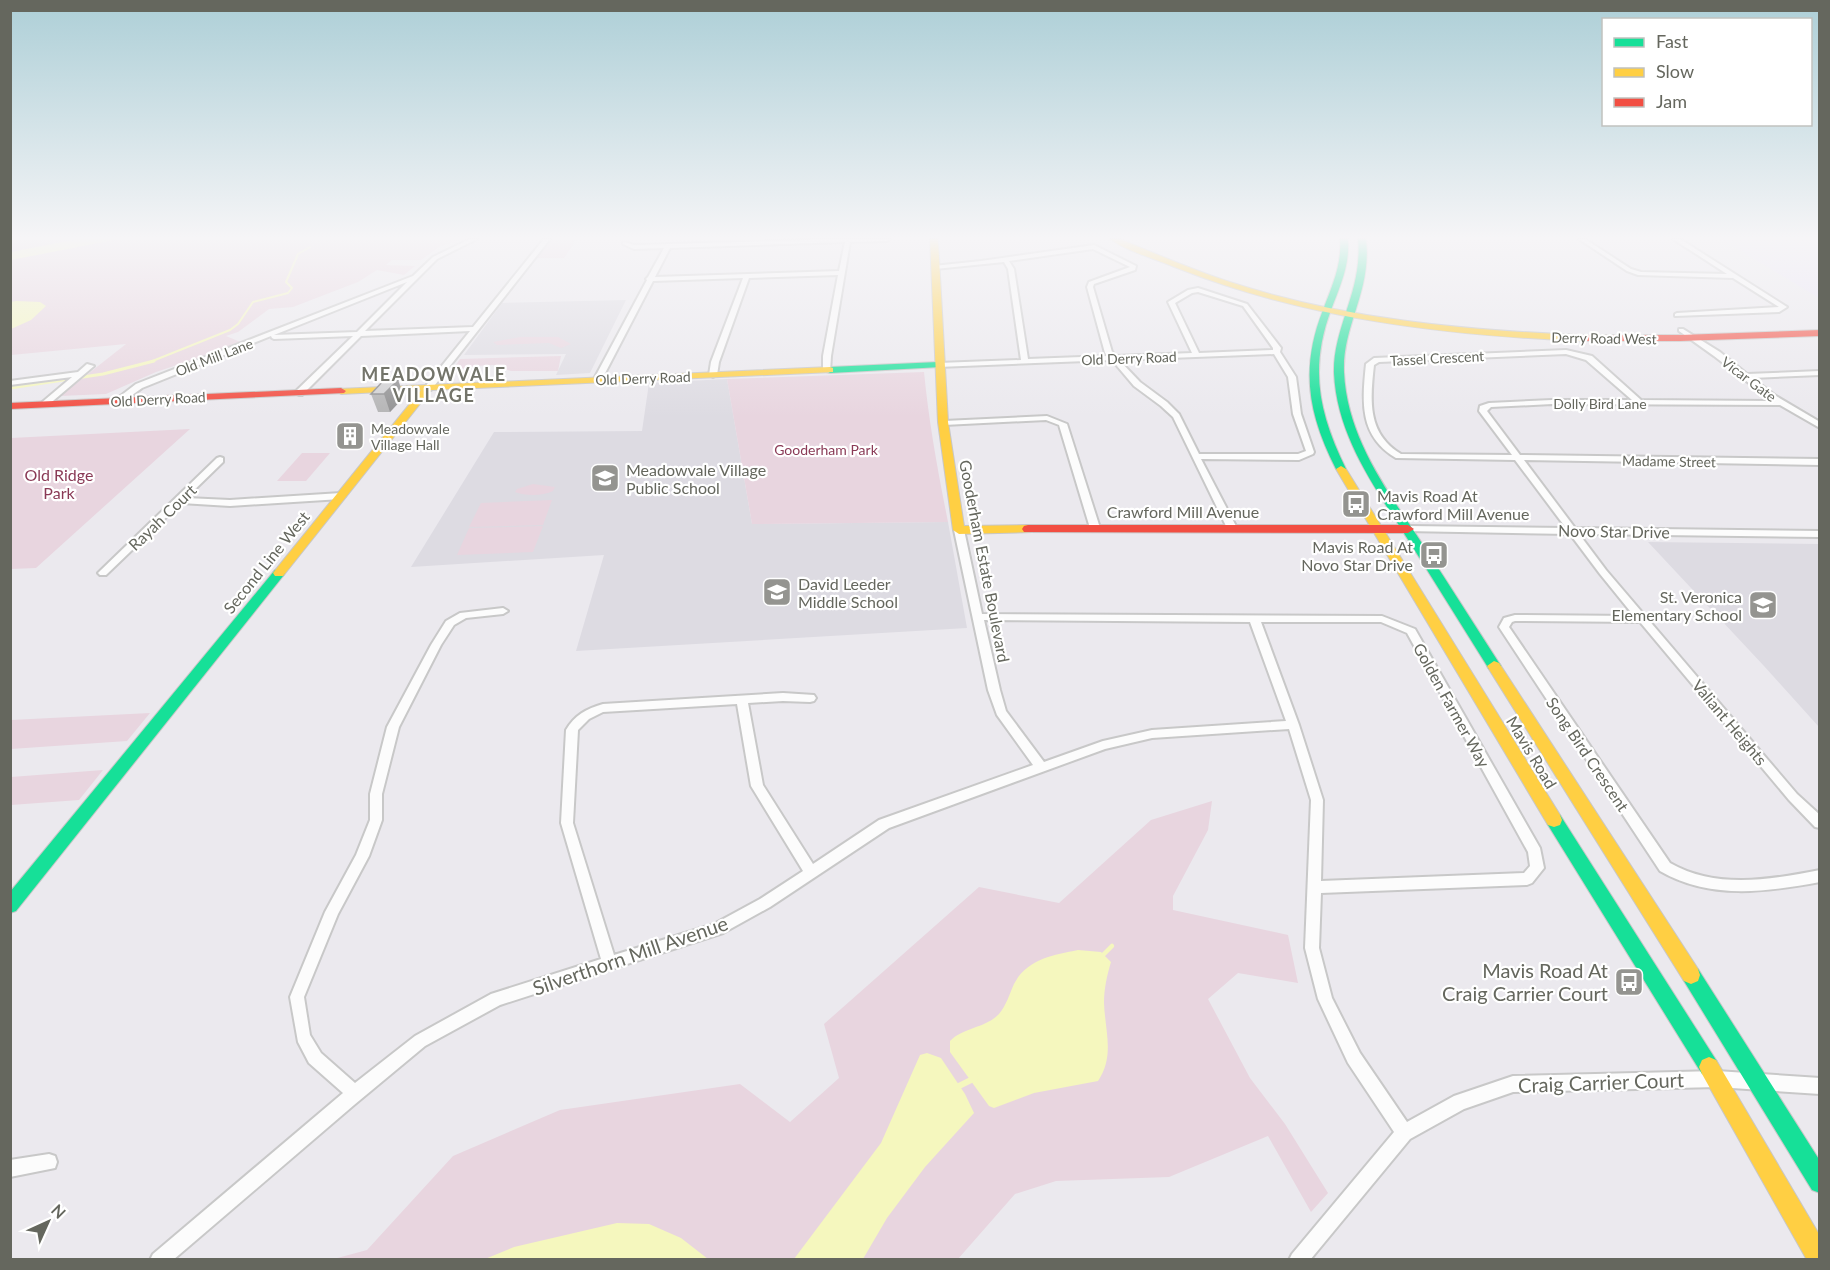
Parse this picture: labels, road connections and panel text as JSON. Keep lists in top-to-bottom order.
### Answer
{
  "streets": {
    "main road": [
      "Derry Road West",
      "Old Derry Road",
      "Crawford Mill Avenue",
      "Gooderham Estate Boulevard",
      "Second Line West",
      "Mavis Road"
    ],
    "street": [
      "Old Mill Lane",
      "Tassel Crescent",
      "Vicar Gate",
      "Dolly Bird Lane",
      "Madame Street",
      "Rayah Court",
      "Novo Star Drive",
      "Golden Farmer Way",
      "Valiant Heights",
      "Song Bird Crescent",
      "Silverthorn Mill Avenue",
      "Craig Carrier Court"
    ]
  },
  "crossings": [
    ["Derry Road West", "Vicar Gate"],
    ["Derry Road West", "Mavis Road"],
    ["Old Mill Lane", "Old Derry Road"],
    ["Old Derry Road", "Gooderham Estate Boulevard"],
    ["Old Derry Road", "Second Line West"],
    ["Tassel Crescent", "Dolly Bird Lane"],
    ["Tassel Crescent", "Madame Street"],
    ["Vicar Gate", "Dolly Bird Lane"],
    ["Dolly Bird Lane", "Madame Street"],
    ["Crawford Mill Avenue", "Novo Star Drive"],
    ["Crawford Mill Avenue", "Gooderham Estate Boulevard"],
    ["Crawford Mill Avenue", "Mavis Road"],
    ["Novo Star Drive", "Mavis Road"],
    ["Gooderham Estate Boulevard", "Golden Farmer Way"],
    ["Gooderham Estate Boulevard", "Silverthorn Mill Avenue"],
    ["Valiant Heights", "Song Bird Crescent"],
    ["Mavis Road", "Craig Carrier Court"]
  ],
  "districts": ["MEADOWVALE VILLAGE"],
  "parks": ["Gooderham Park", "Old Ridge Park"],
  "places": {
    "building": ["Meadowvale Village Hall"],
    "school or university": ["Meadowvale Village Public School", "David Leeder Middle School", "St. Veronica Elementary School"],
    "bus stop": ["Mavis Road At Crawford Mill Avenue", "Mavis Road At Novo Star Drive", "Mavis Road At Craig Carrier Court"]
  },
  "legend": ["Fast", "Slow", "Jam"],
  "north": "top right"
}
